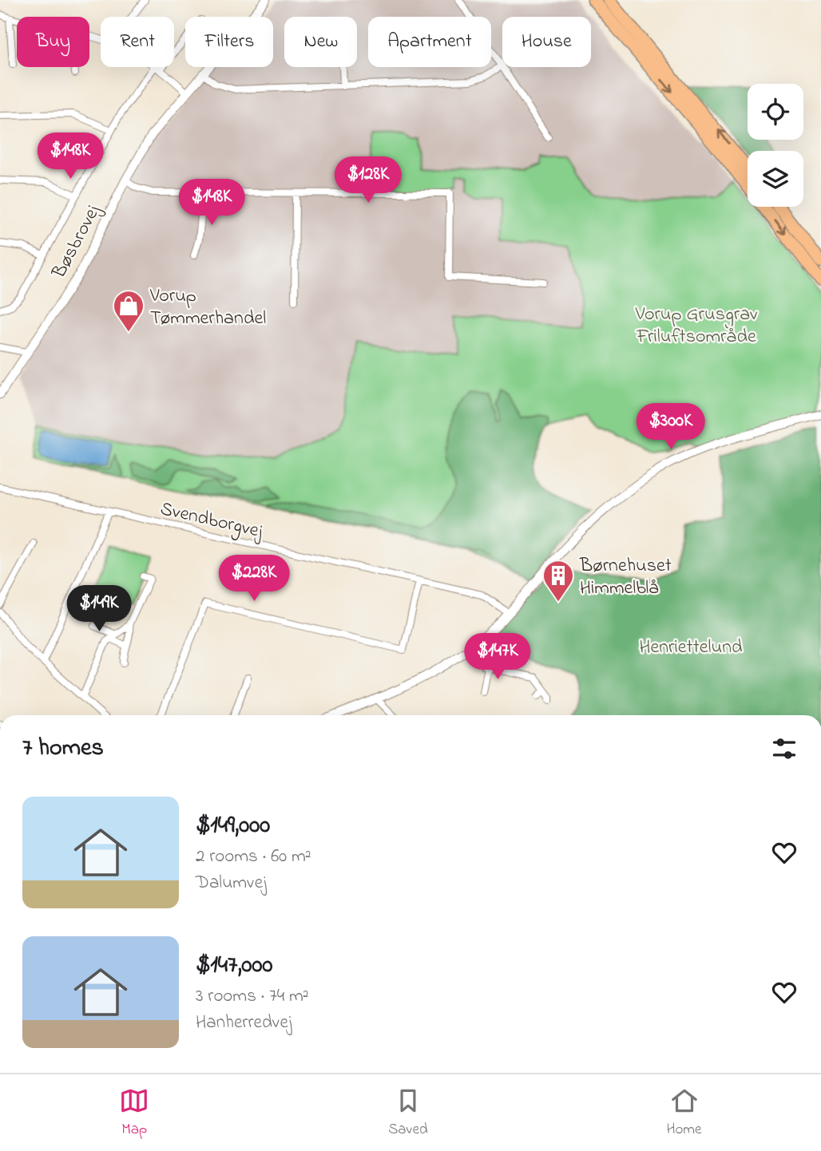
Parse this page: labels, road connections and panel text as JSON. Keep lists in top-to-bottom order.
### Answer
{
  "streets": {
    "street": ["Bøsbrovej", "Svendborgvej"]
  },
  "parks": ["Vorup Grusgrav Friluftsområde", "Henriettelund"],
  "places": {
    "shop": ["Vorup Tømmerhandel"],
    "building": ["Børnehuset Himmelblå"]
  },
  "page": {
    "chip": [
      "Buy",
      "Rent",
      "Filters",
      "New",
      "Apartment",
      "House"
    ],
    "price": [
      "$148K",
      "$128K",
      "$148K",
      "$300K",
      "$228K",
      "$149K",
      "$147K"
    ],
    "heading": "7 homes",
    "list": [
      {
        "name": "$149,000",
        "note": "2 rooms · 60 m² · Dalumvej"
      },
      {
        "name": "$147,000",
        "note": "3 rooms · 74 m² · Hanherredvej"
      }
    ],
    "tabs": ["Map", "Saved", "Home"]
  }
}
